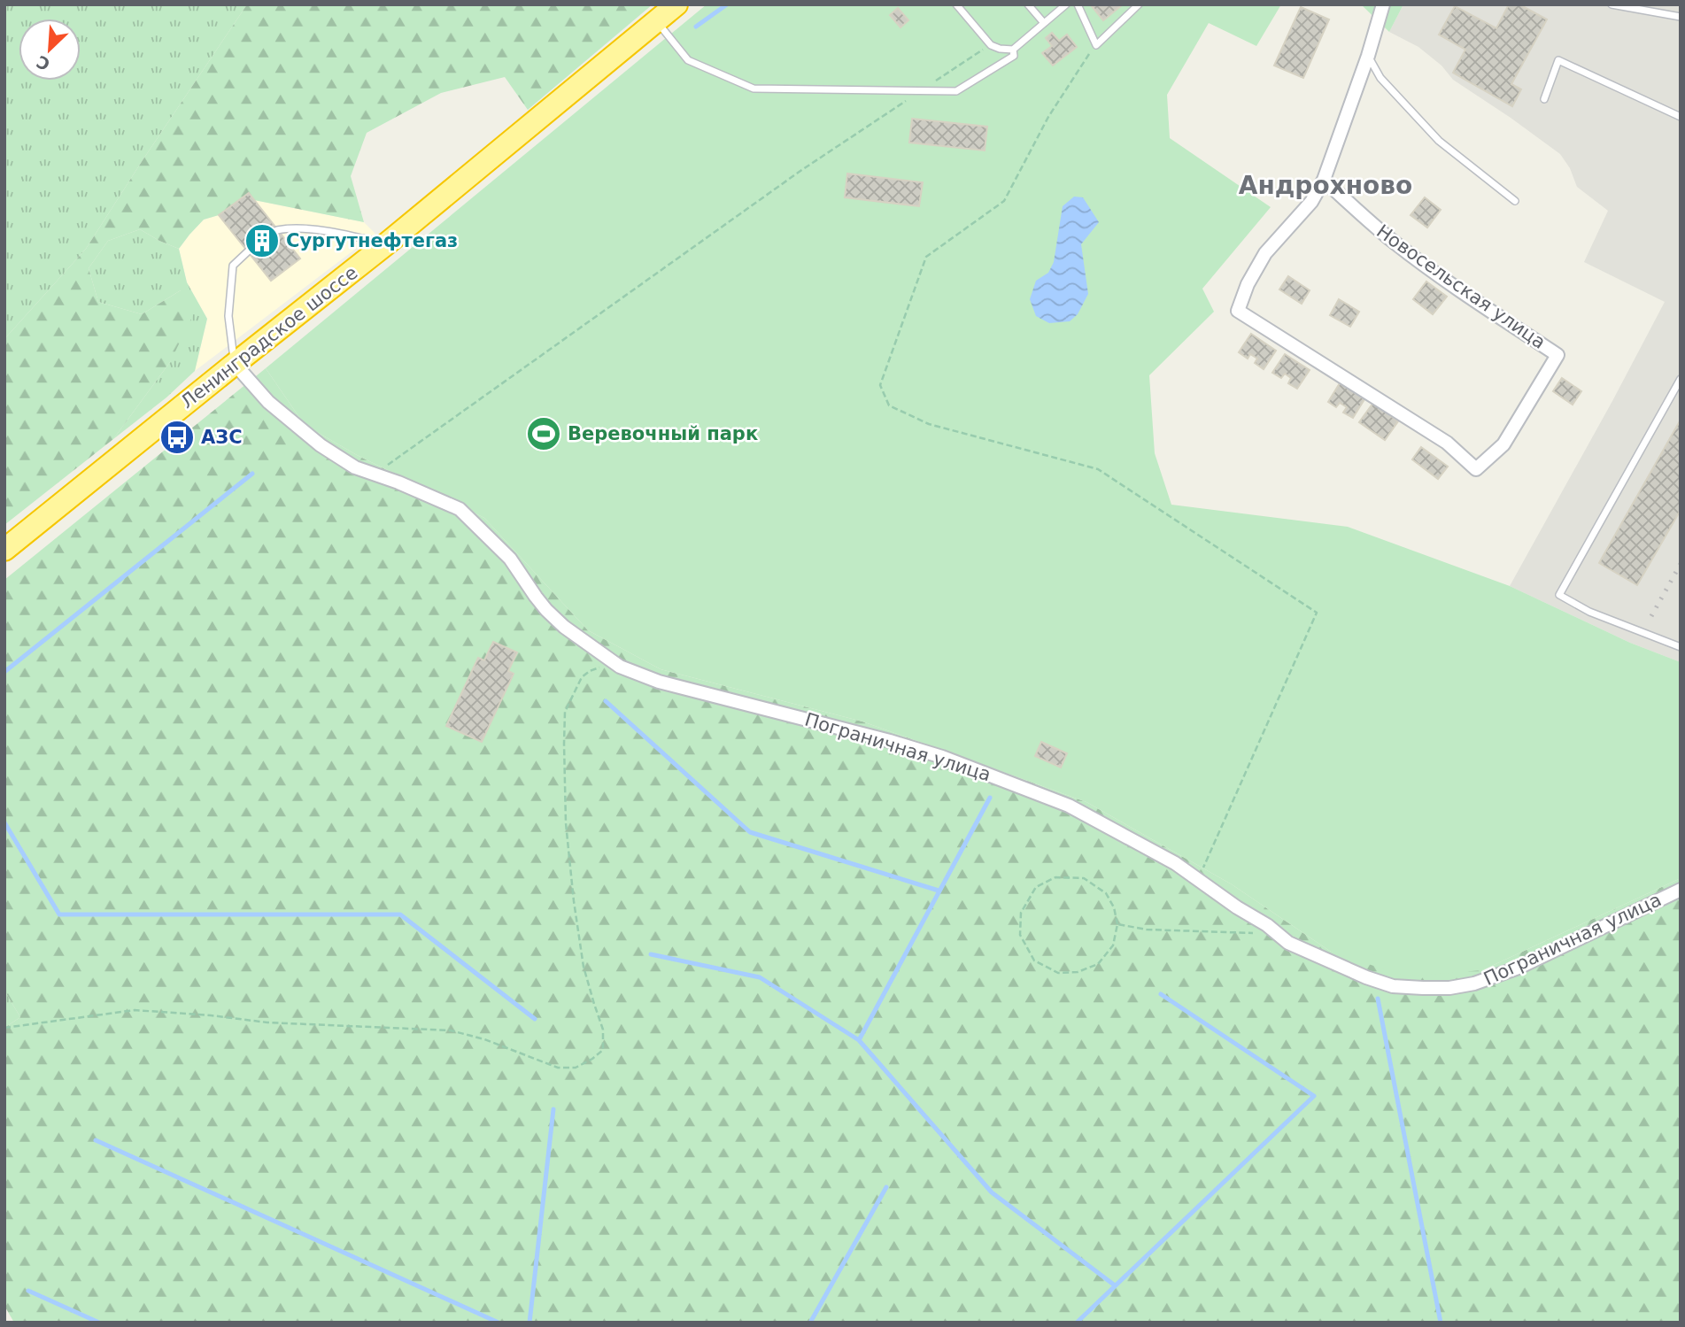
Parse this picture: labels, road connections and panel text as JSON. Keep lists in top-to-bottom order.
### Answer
{
  "streets": {
    "highway": ["Ленинградское шоссе"],
    "street": ["Новосельская улица", "Пограничная улица"]
  },
  "crossings": [
    ["Ленинградское шоссе", "Пограничная улица"]
  ],
  "districts": ["Андрохново"],
  "places": {
    "building": ["Сургутнефтегаз"],
    "sports": ["Веревочный парк"],
    "bus stop": ["АЗС"]
  },
  "north": "bottom left"
}
